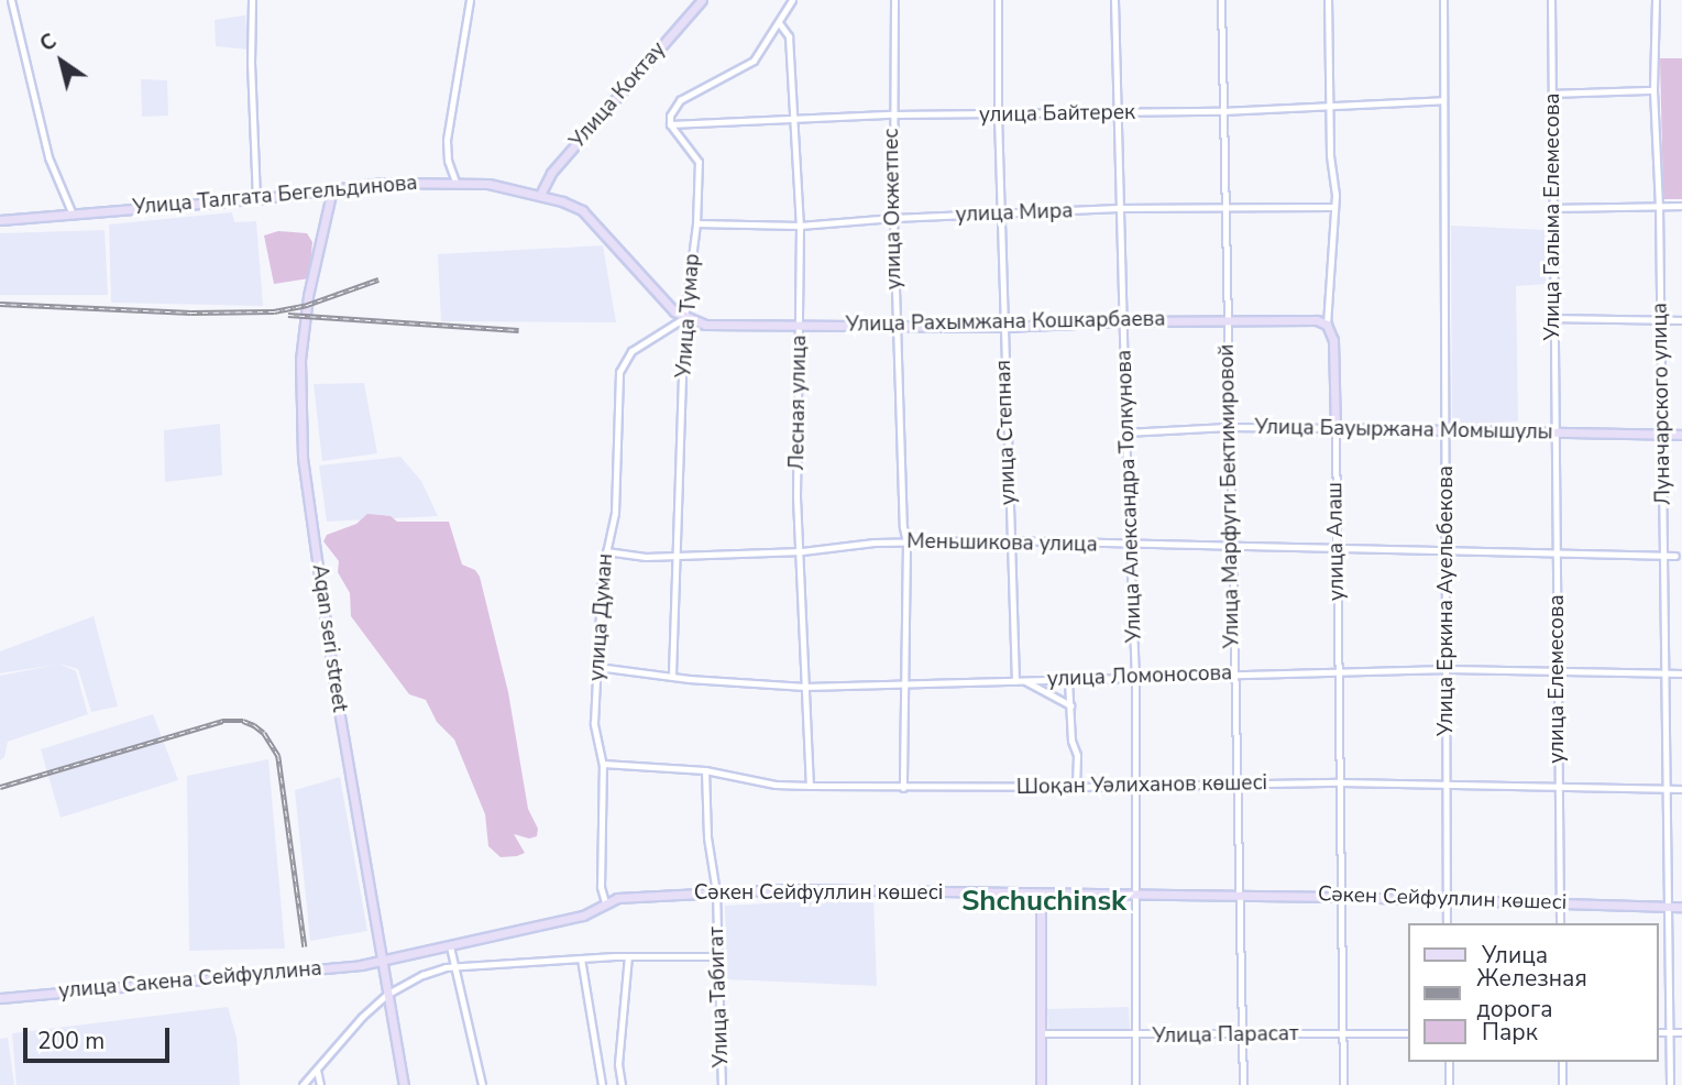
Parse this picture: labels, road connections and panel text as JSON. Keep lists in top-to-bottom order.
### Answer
{
  "streets": {
    "street": [
      "Улица Коктау",
      "улица Байтерек",
      "Улица Талгата Бегельдинова",
      "улица Окжетпес",
      "улица Мира",
      "Улица Галыма Елемесова",
      "Улица Тумар",
      "Улица Рахымжана Кошкарбаева",
      "Лесная улица",
      "Луначарского улица",
      "Улица Бауыржана Момышулы",
      "улица Степная",
      "Улица Александра Толкунова",
      "Улица Марфуги Бектимировой",
      "улица Алаш",
      "Меньшикова улица",
      "Улица Еркина Ауельбекова",
      "улица Думан",
      "Aqan seri street",
      "улица Ломоносова",
      "улица Елемесова",
      "Шоқан Уәлиханов көшесі",
      "Сәкен Сейфуллин көшесі",
      "улица Сакена Сейфуллина",
      "Улица Табигат",
      "Улица Парасат"
    ]
  },
  "crossings": [
    ["Улица Коктау", "Улица Талгата Бегельдинова"],
    ["улица Байтерек", "улица Окжетпес"],
    ["улица Байтерек", "Улица Тумар"],
    ["улица Байтерек", "Лесная улица"],
    ["улица Байтерек", "улица Степная"],
    ["улица Байтерек", "Улица Александра Толкунова"],
    ["улица Байтерек", "Улица Марфуги Бектимировой"],
    ["улица Байтерек", "улица Алаш"],
    ["улица Байтерек", "Улица Еркина Ауельбекова"],
    ["Улица Талгата Бегельдинова", "Улица Тумар"],
    ["Улица Талгата Бегельдинова", "Улица Рахымжана Кошкарбаева"],
    ["Улица Талгата Бегельдинова", "улица Думан"],
    ["Улица Талгата Бегельдинова", "Aqan seri street"],
    ["улица Окжетпес", "улица Мира"],
    ["улица Окжетпес", "Улица Рахымжана Кошкарбаева"],
    ["улица Окжетпес", "Меньшикова улица"],
    ["улица Окжетпес", "улица Ломоносова"],
    ["улица Окжетпес", "Шоқан Уәлиханов көшесі"],
    ["улица Мира", "Улица Тумар"],
    ["улица Мира", "Лесная улица"],
    ["улица Мира", "улица Степная"],
    ["улица Мира", "Улица Александра Толкунова"],
    ["улица Мира", "Улица Марфуги Бектимировой"],
    ["улица Мира", "улица Алаш"],
    ["Улица Галыма Елемесова", "Улица Бауыржана Момышулы"],
    ["Улица Галыма Елемесова", "улица Елемесова"],
    ["Улица Тумар", "Улица Рахымжана Кошкарбаева"],
    ["Улица Тумар", "Меньшикова улица"],
    ["Улица Тумар", "улица Думан"],
    ["Улица Тумар", "улица Ломоносова"],
    ["Улица Рахымжана Кошкарбаева", "Лесная улица"],
    ["Улица Рахымжана Кошкарбаева", "улица Степная"],
    ["Улица Рахымжана Кошкарбаева", "Улица Александра Толкунова"],
    ["Улица Рахымжана Кошкарбаева", "Улица Марфуги Бектимировой"],
    ["Улица Рахымжана Кошкарбаева", "улица Алаш"],
    ["Улица Рахымжана Кошкарбаева", "улица Думан"],
    ["Лесная улица", "Меньшикова улица"],
    ["Лесная улица", "улица Ломоносова"],
    ["Лесная улица", "Шоқан Уәлиханов көшесі"],
    ["Луначарского улица", "Улица Бауыржана Момышулы"],
    ["Луначарского улица", "Меньшикова улица"],
    ["Луначарского улица", "улица Ломоносова"],
    ["Луначарского улица", "Шоқан Уәлиханов көшесі"],
    ["Луначарского улица", "Сәкен Сейфуллин көшесі"],
    ["Улица Бауыржана Момышулы", "Улица Александра Толкунова"],
    ["Улица Бауыржана Момышулы", "Улица Марфуги Бектимировой"],
    ["Улица Бауыржана Момышулы", "улица Алаш"],
    ["Улица Бауыржана Момышулы", "Улица Еркина Ауельбекова"],
    ["Улица Бауыржана Момышулы", "улица Елемесова"],
    ["улица Степная", "Меньшикова улица"],
    ["улица Степная", "улица Ломоносова"],
    ["Улица Александра Толкунова", "Меньшикова улица"],
    ["Улица Александра Толкунова", "улица Ломоносова"],
    ["Улица Александра Толкунова", "Шоқан Уәлиханов көшесі"],
    ["Улица Александра Толкунова", "Сәкен Сейфуллин көшесі"],
    ["Улица Александра Толкунова", "Улица Парасат"],
    ["Улица Марфуги Бектимировой", "Меньшикова улица"],
    ["Улица Марфуги Бектимировой", "улица Ломоносова"],
    ["Улица Марфуги Бектимировой", "Шоқан Уәлиханов көшесі"],
    ["Улица Марфуги Бектимировой", "Сәкен Сейфуллин көшесі"],
    ["Улица Марфуги Бектимировой", "Улица Парасат"],
    ["улица Алаш", "Меньшикова улица"],
    ["улица Алаш", "улица Ломоносова"],
    ["улица Алаш", "Шоқан Уәлиханов көшесі"],
    ["улица Алаш", "Сәкен Сейфуллин көшесі"],
    ["улица Алаш", "Улица Парасат"],
    ["Меньшикова улица", "Улица Еркина Ауельбекова"],
    ["Меньшикова улица", "улица Думан"],
    ["Меньшикова улица", "улица Елемесова"],
    ["Улица Еркина Ауельбекова", "улица Ломоносова"],
    ["Улица Еркина Ауельбекова", "Шоқан Уәлиханов көшесі"],
    ["Улица Еркина Ауельбекова", "Сәкен Сейфуллин көшесі"],
    ["улица Думан", "улица Ломоносова"],
    ["улица Думан", "Шоқан Уәлиханов көшесі"],
    ["улица Думан", "Сәкен Сейфуллин көшесі"],
    ["Aqan seri street", "Сәкен Сейфуллин көшесі"],
    ["Aqan seri street", "улица Сакена Сейфуллина"],
    ["улица Ломоносова", "улица Елемесова"],
    ["улица Елемесова", "Шоқан Уәлиханов көшесі"],
    ["улица Елемесова", "Сәкен Сейфуллин көшесі"],
    ["Шоқан Уәлиханов көшесі", "Улица Табигат"],
    ["Сәкен Сейфуллин көшесі", "улица Сакена Сейфуллина"],
    ["Сәкен Сейфуллин көшесі", "Улица Табигат"]
  ],
  "districts": ["Shchuchinsk"],
  "legend": ["Улица", "Железная дорога", "Парк"],
  "scale_bar": "200 m",
  "north": "top left"
}
